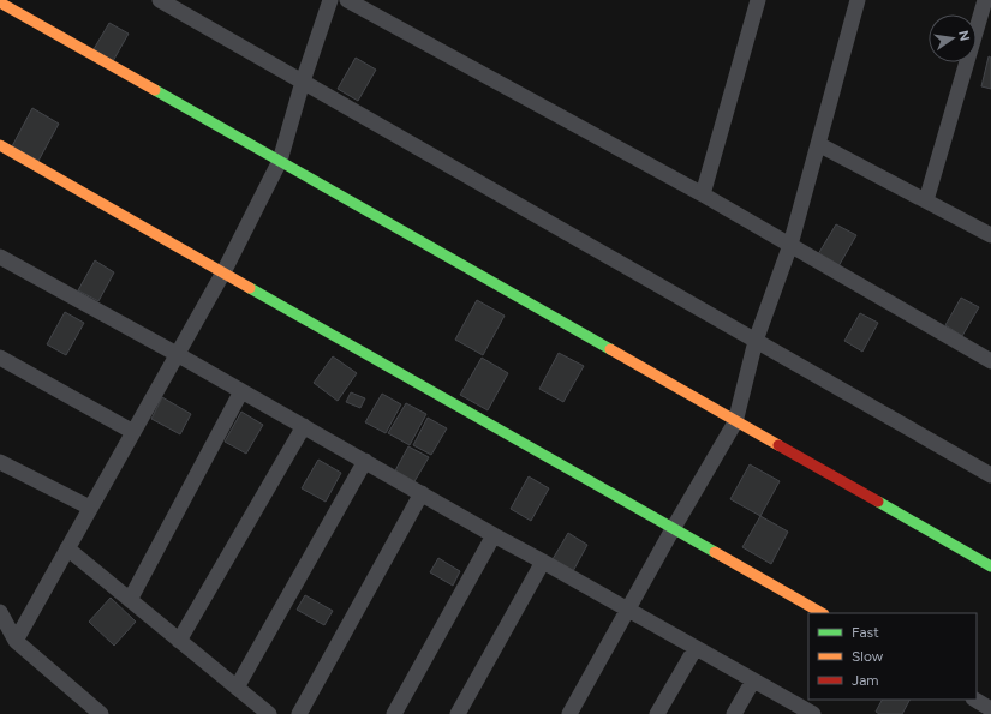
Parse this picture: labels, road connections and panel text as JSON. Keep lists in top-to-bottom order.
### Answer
{
  "legend": ["Fast", "Slow", "Jam"],
  "north": "right"
}
